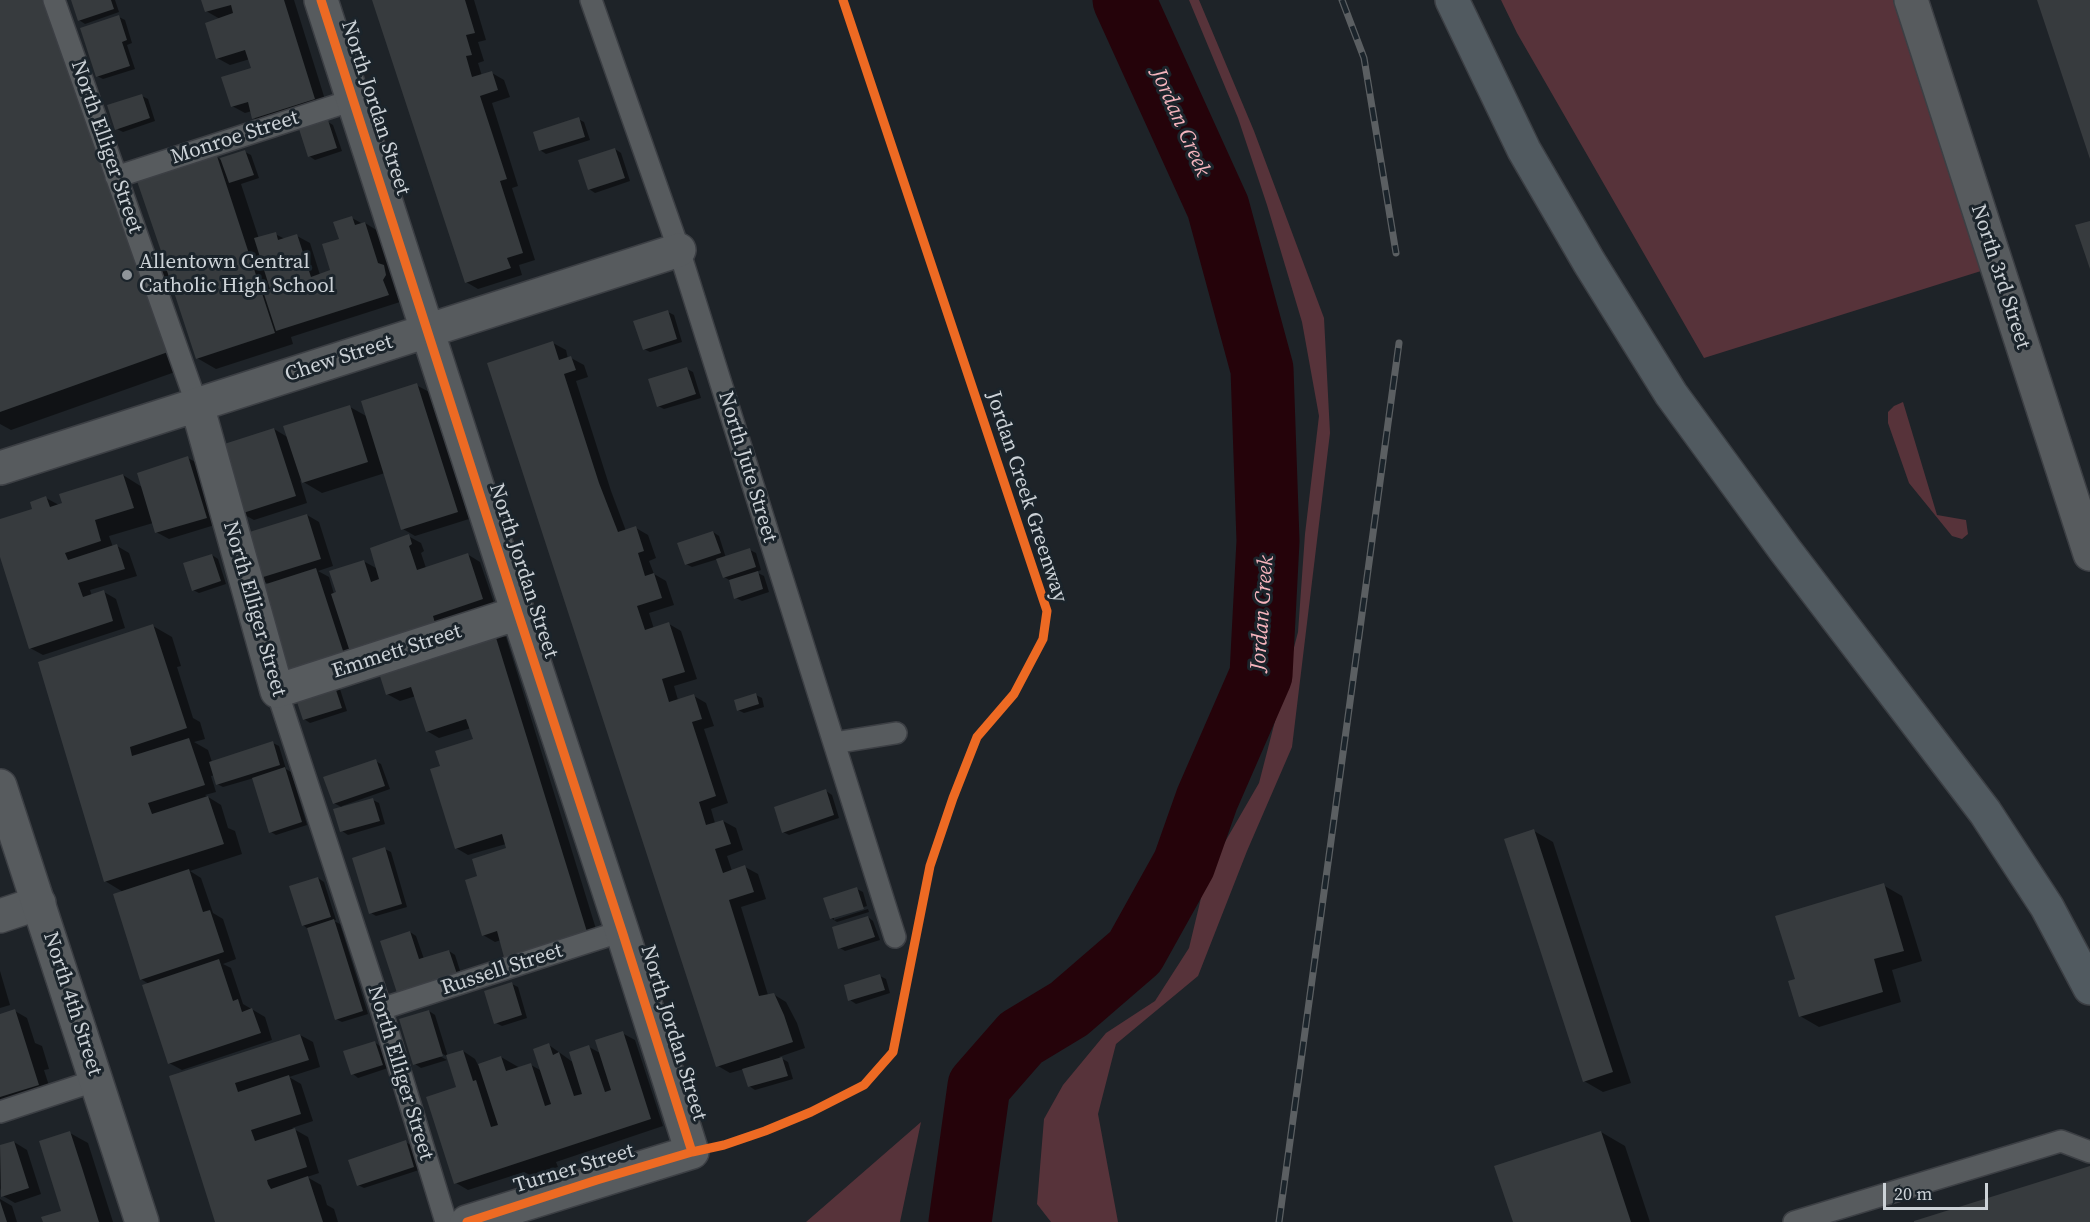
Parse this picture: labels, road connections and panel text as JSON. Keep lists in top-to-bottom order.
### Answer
{
  "streets": {
    "street": [
      "North Jordan Street",
      "North Elliger Street",
      "North 3rd Street",
      "Chew Street",
      "Emmett Street",
      "North 4th Street",
      "Turner Street"
    ],
    "lane": ["Monroe Street", "North Jute Street", "Russell Street"],
    "cycle path": ["Jordan Creek Greenway"]
  },
  "crossings": [
    ["North Jordan Street", "Monroe Street"],
    ["North Jordan Street", "Chew Street"],
    ["North Jordan Street", "Emmett Street"],
    ["North Jordan Street", "Russell Street"],
    ["North Jordan Street", "Turner Street"],
    ["Monroe Street", "North Elliger Street"],
    ["North Elliger Street", "Chew Street"],
    ["North Elliger Street", "Emmett Street"],
    ["North Elliger Street", "Russell Street"],
    ["Chew Street", "North Jute Street"]
  ],
  "water": ["Jordan Creek"],
  "places": ["Allentown Central Catholic High School"],
  "scale_bar": "20 m"
}
